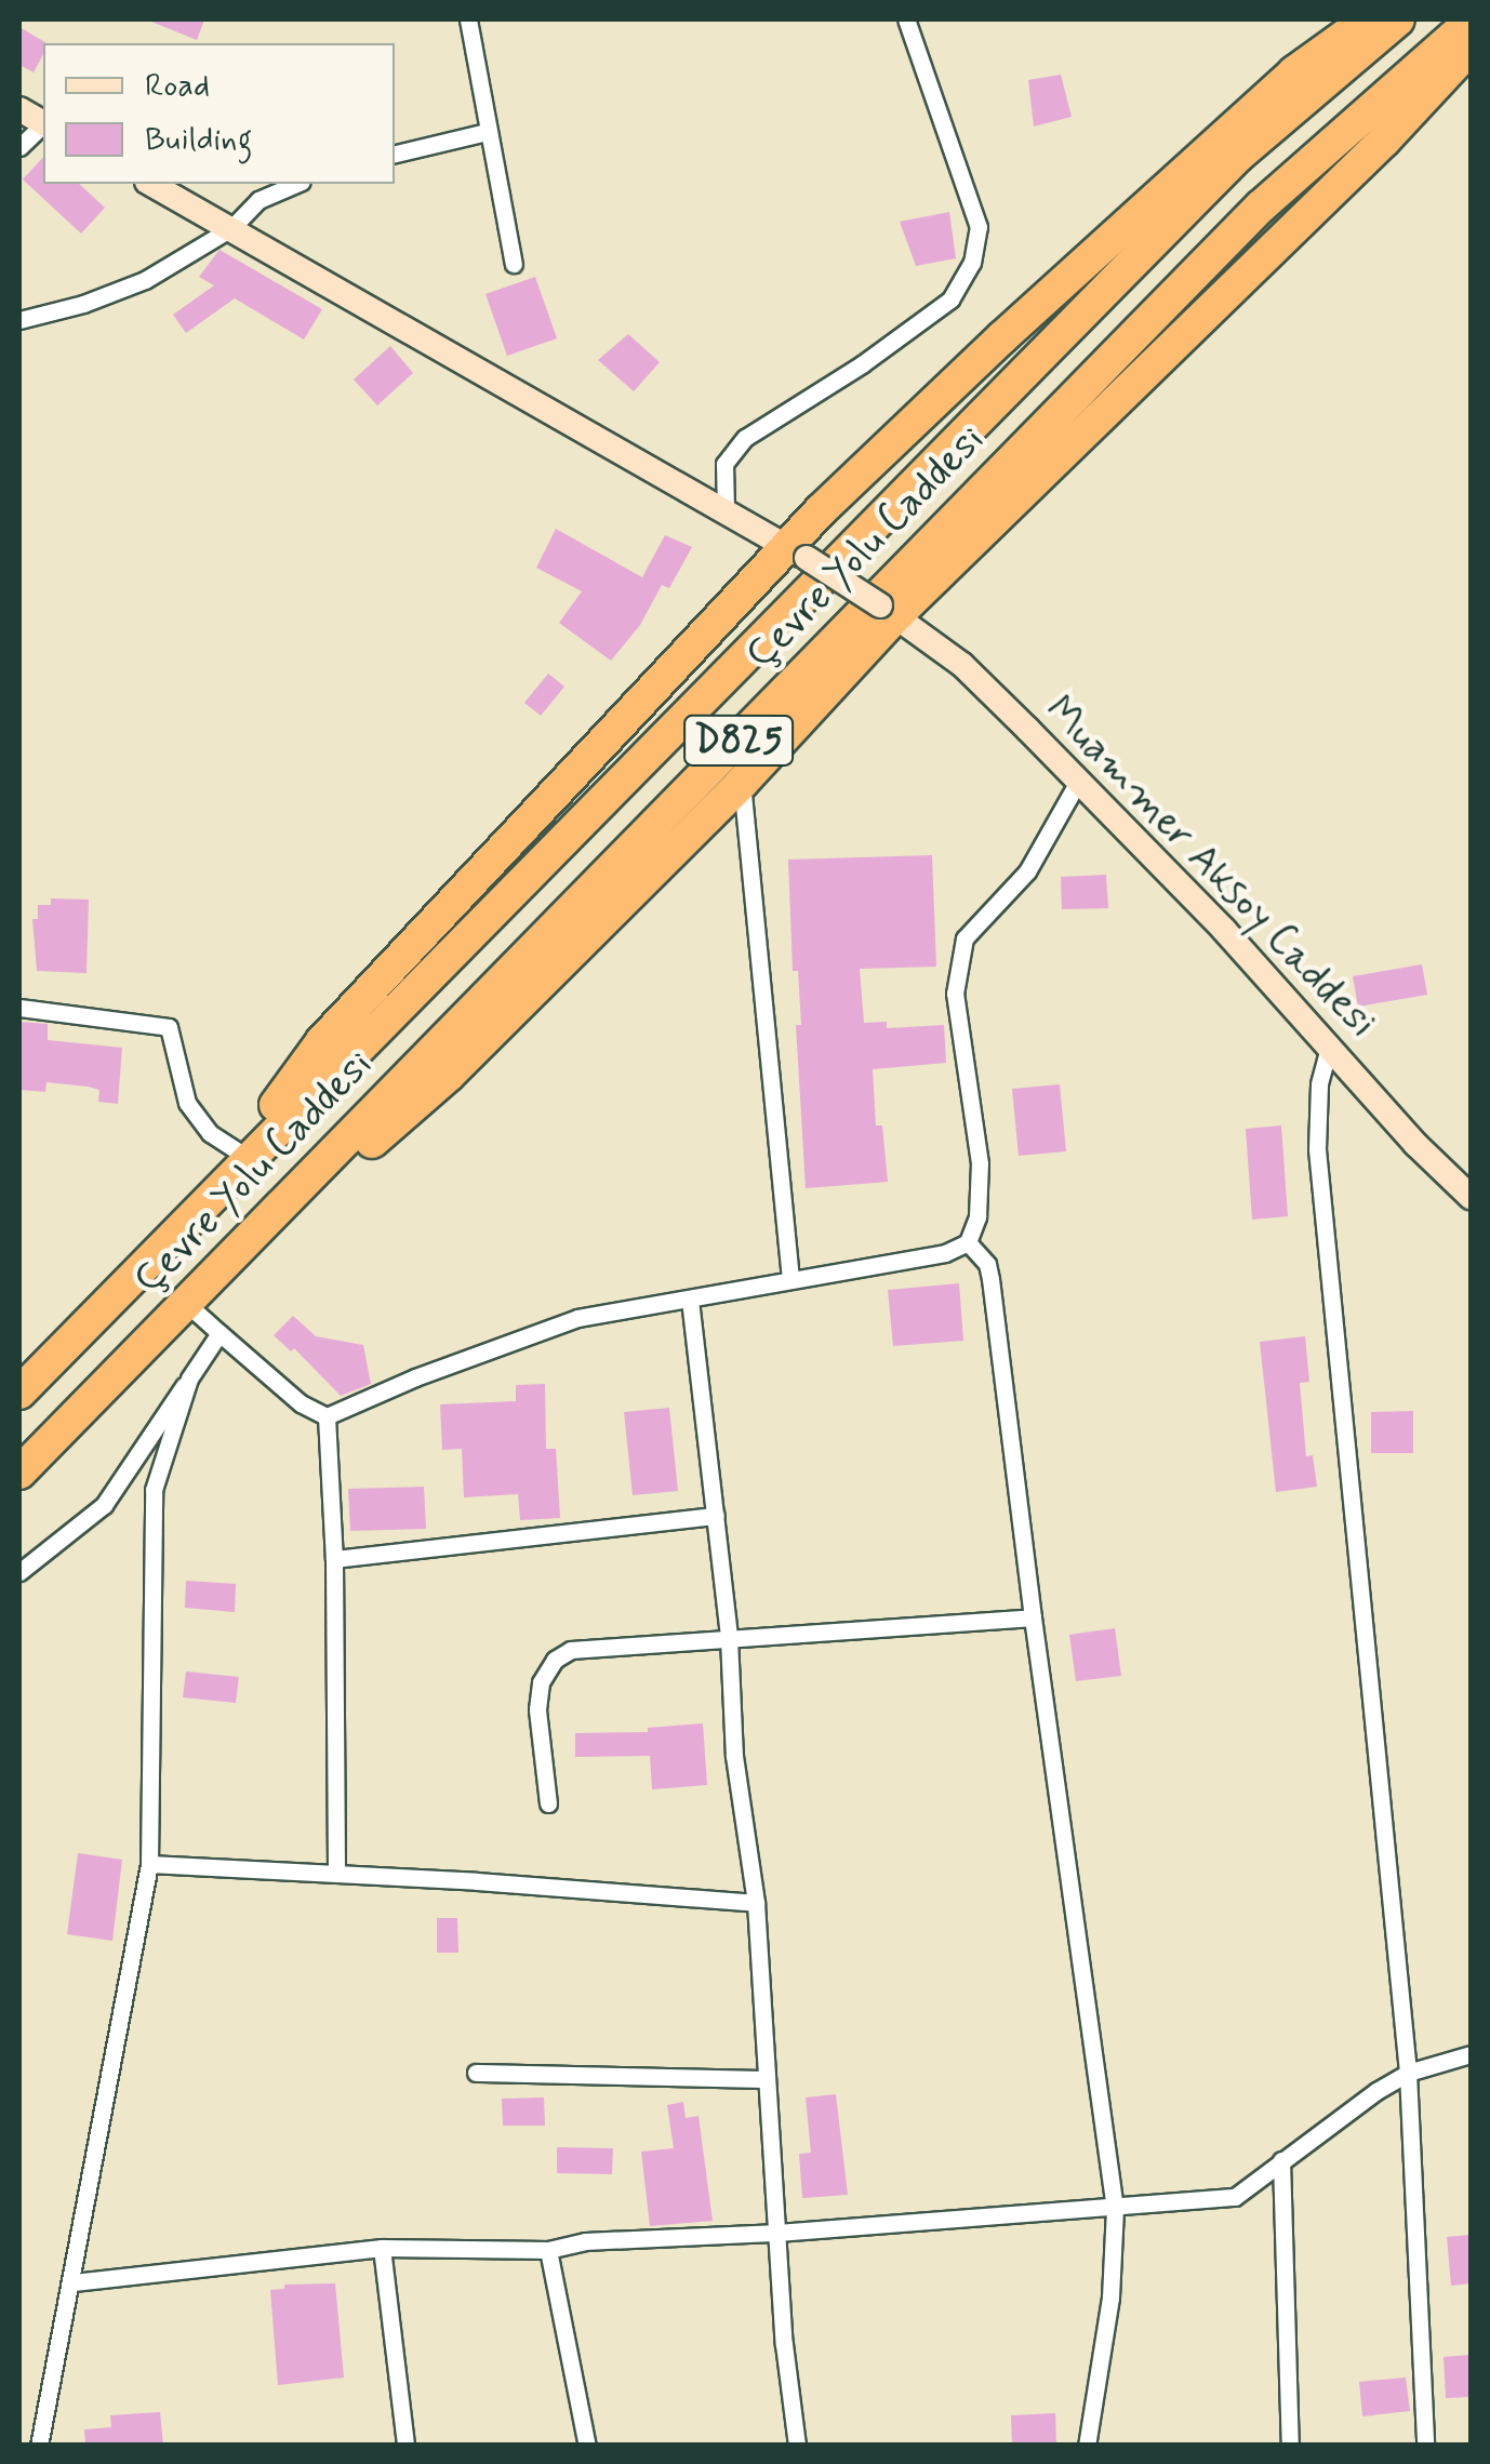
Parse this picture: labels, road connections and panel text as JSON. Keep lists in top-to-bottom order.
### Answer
{
  "streets": {
    "highway": ["Çevre Yolu Caddesi", "D825"],
    "street": ["Muammer Aksoy Caddesi"]
  },
  "legend": ["Road", "Building"]
}
